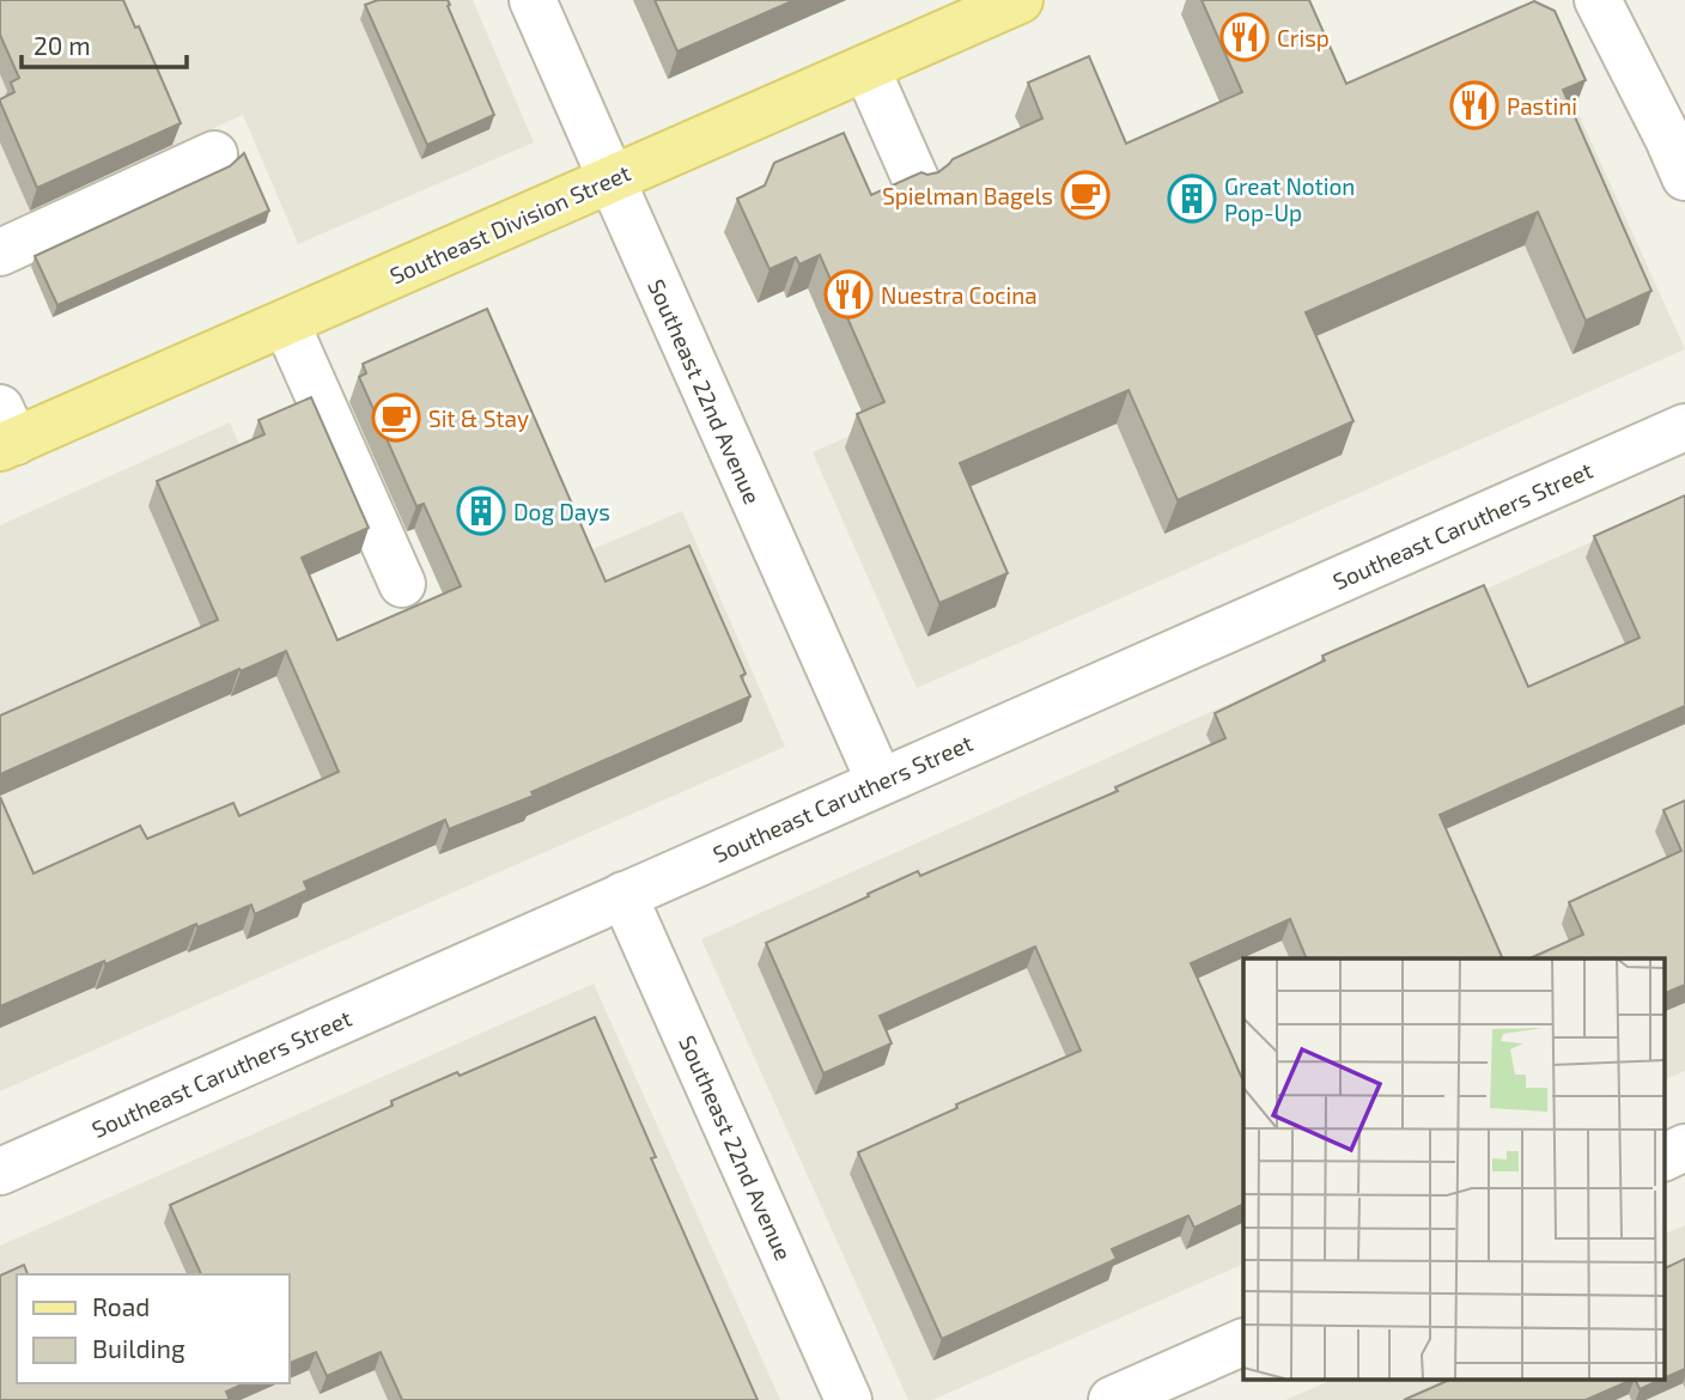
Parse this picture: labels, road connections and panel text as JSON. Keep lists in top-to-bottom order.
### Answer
{
  "streets": {
    "main road": ["Southeast Division Street"],
    "street": ["Southeast 22nd Avenue", "Southeast Caruthers Street"]
  },
  "crossings": [
    ["Southeast Division Street", "Southeast 22nd Avenue"],
    ["Southeast 22nd Avenue", "Southeast Caruthers Street"]
  ],
  "places": {
    "restaurant": ["Crisp", "Pastini", "Nuestra Cocina"],
    "cafe": ["Spielman Bagels", "Sit & Stay"],
    "building": ["Great Notion Pop-Up", "Dog Days"]
  },
  "legend": ["Road", "Building"],
  "scale_bar": "20 m"
}
